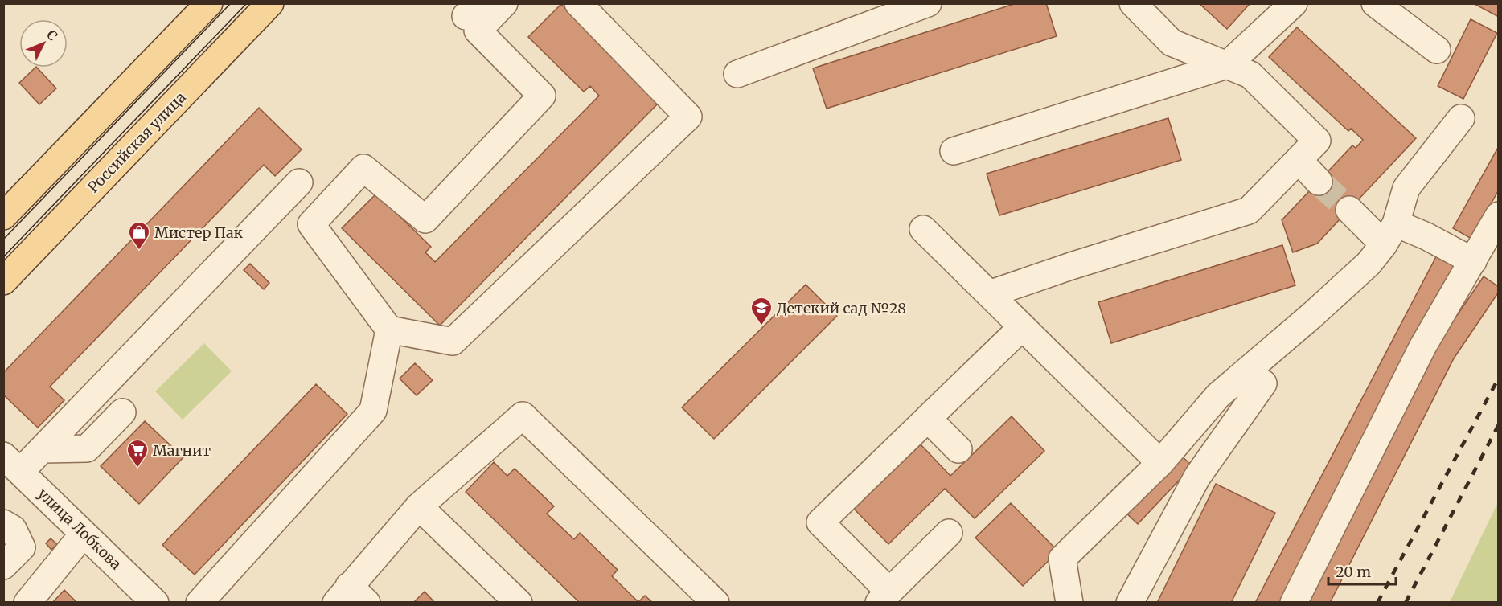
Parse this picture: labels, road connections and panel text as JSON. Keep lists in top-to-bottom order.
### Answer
{
  "streets": {
    "main road": ["Российская улица"],
    "street": ["улица Лобкова"]
  },
  "places": {
    "shop": ["Мистер Пак"],
    "school or university": ["Детский сад №28"],
    "supermarket": ["Магнит"]
  },
  "scale_bar": "20 m",
  "north": "top right"
}
